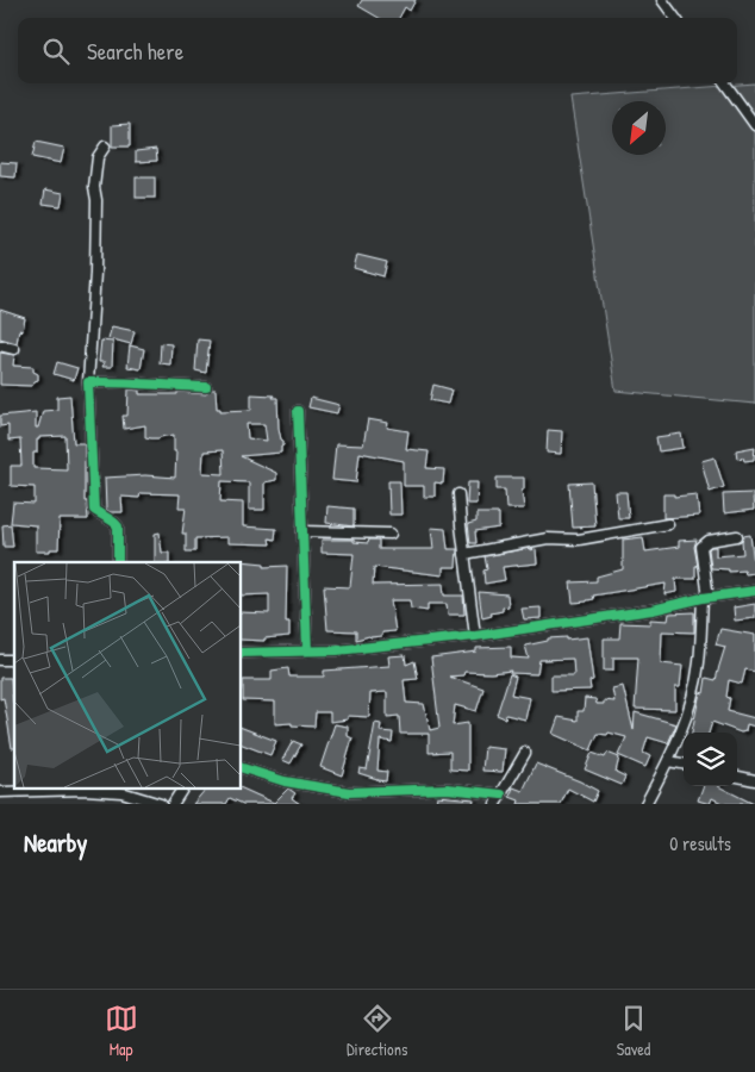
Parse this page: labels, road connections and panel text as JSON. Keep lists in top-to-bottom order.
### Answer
{
  "north": "bottom left",
  "page": {
    "search": "Search here",
    "heading": ["Nearby", "0 results"],
    "nav": ["Map", "Directions", "Saved"]
  }
}
